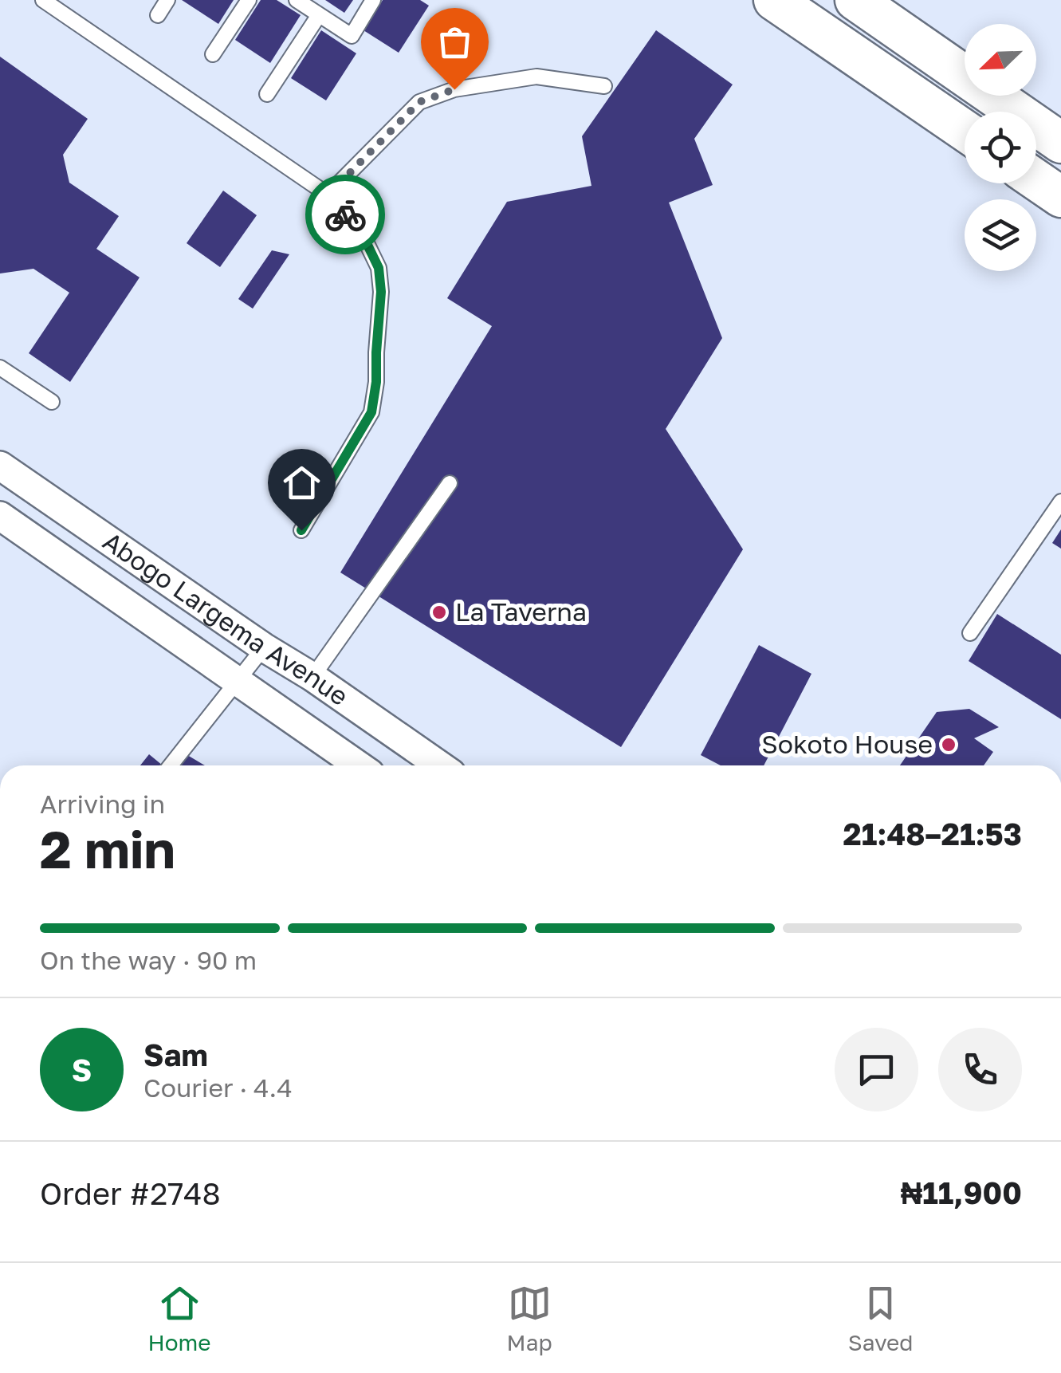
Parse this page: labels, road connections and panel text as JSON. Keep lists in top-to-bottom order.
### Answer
{
  "streets": {
    "street": ["Abogo Largema Avenue"]
  },
  "places": ["La Taverna", "Sokoto House"],
  "north": "bottom left",
  "page": {
    "heading": ["2 min", "Arriving in", "21:48–21:53"],
    "panel": [
      "Sam",
      "Courier · 4.4",
      "Order #2748",
      "₦11,900"
    ],
    "bar": "On the way · 90 m",
    "round": "S",
    "tabs": ["Home", "Map", "Saved"]
  }
}
